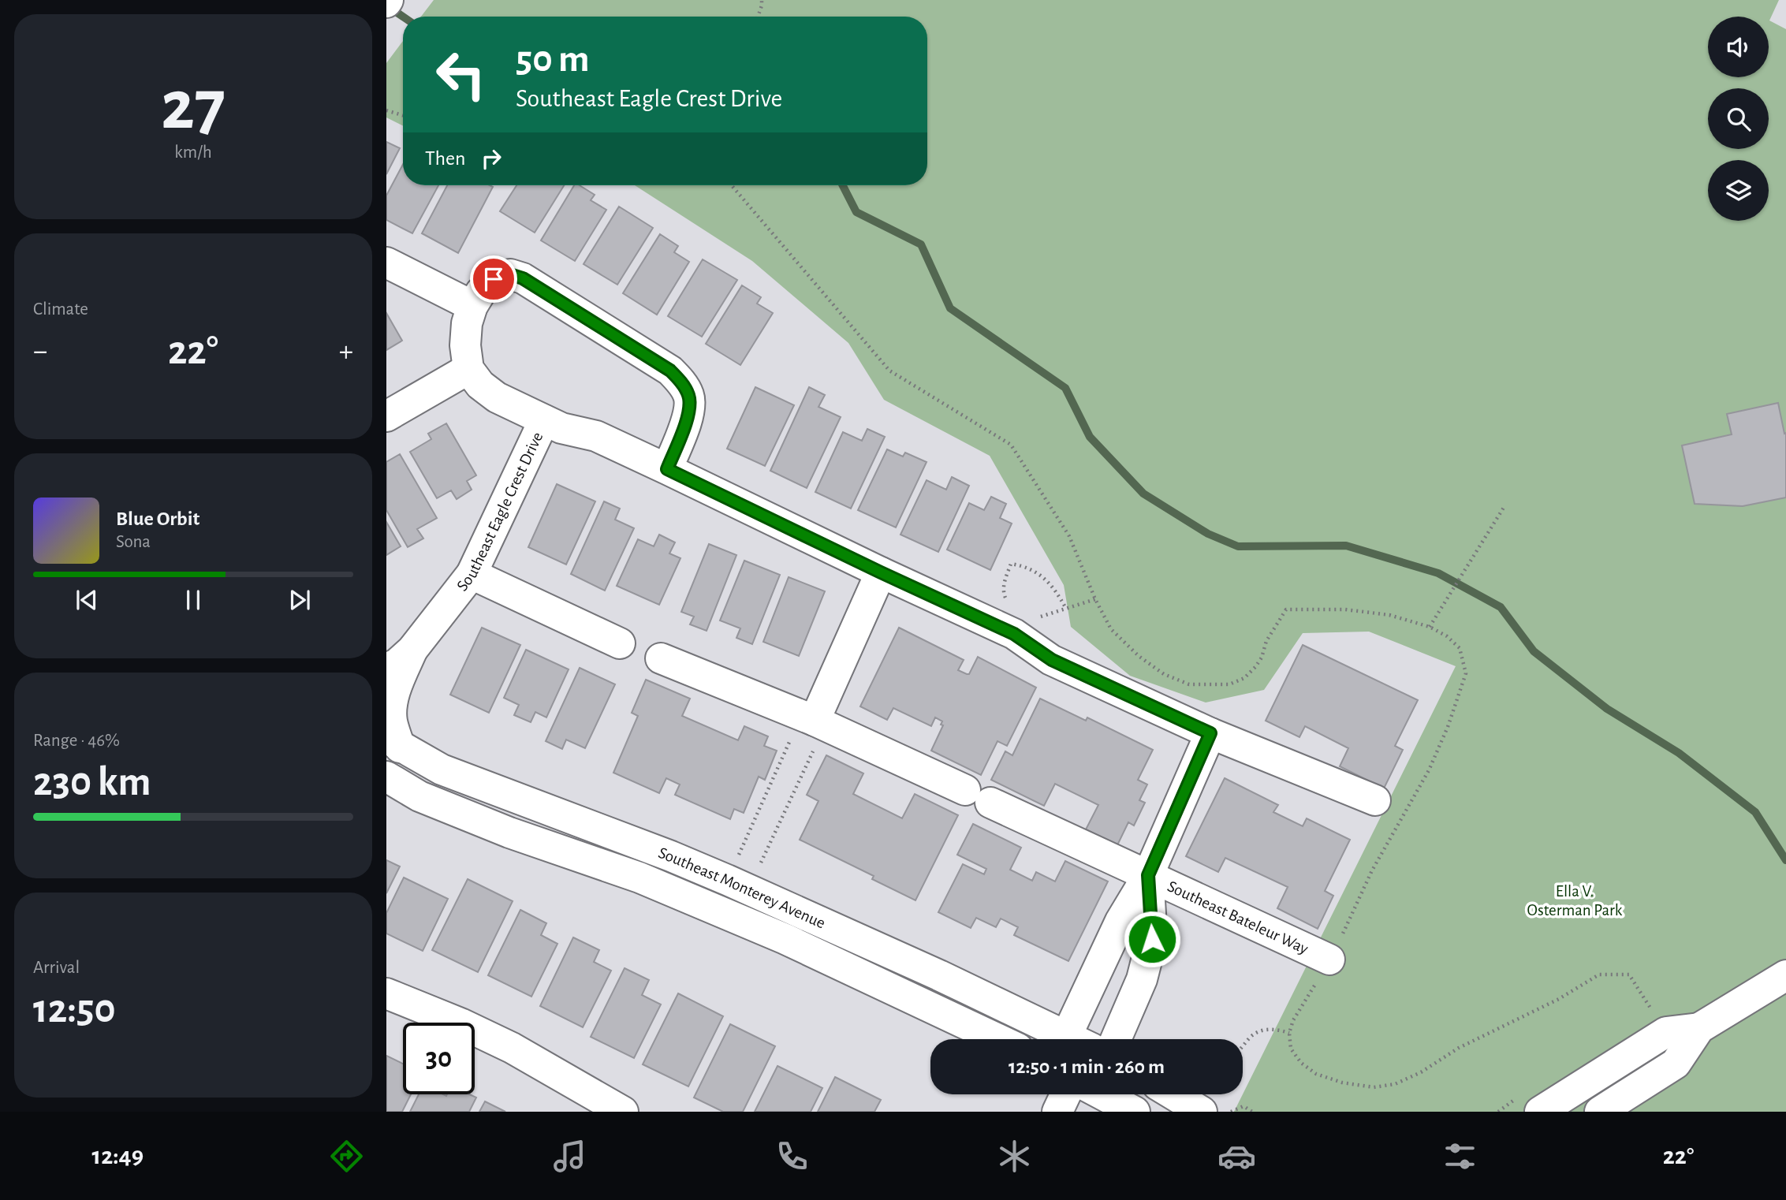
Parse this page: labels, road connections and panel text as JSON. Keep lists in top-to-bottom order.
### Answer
{
  "streets": {
    "street": ["Southeast Eagle Crest Drive", "Southeast Monterey Avenue", "Southeast Bateleur Way"]
  },
  "crossings": [
    ["Southeast Eagle Crest Drive", "Southeast Monterey Avenue"]
  ],
  "parks": ["Ella V. Osterman Park"],
  "page": {
    "tile": [
      ["27", "km/h"],
      "Climate",
      ["Range · 46%", "230 km"],
      ["Arrival", "12:50"]
    ],
    "turn": ["50 m", "Southeast Eagle Crest Drive"],
    "then": "Then",
    "heat": ["−", "22°", "+"],
    "song": ["Blue Orbit", "Sona"],
    "limit": "30",
    "trip": "12:50 · 1 min · 260 m",
    "tabs": ["12:49", "22°"]
  }
}
